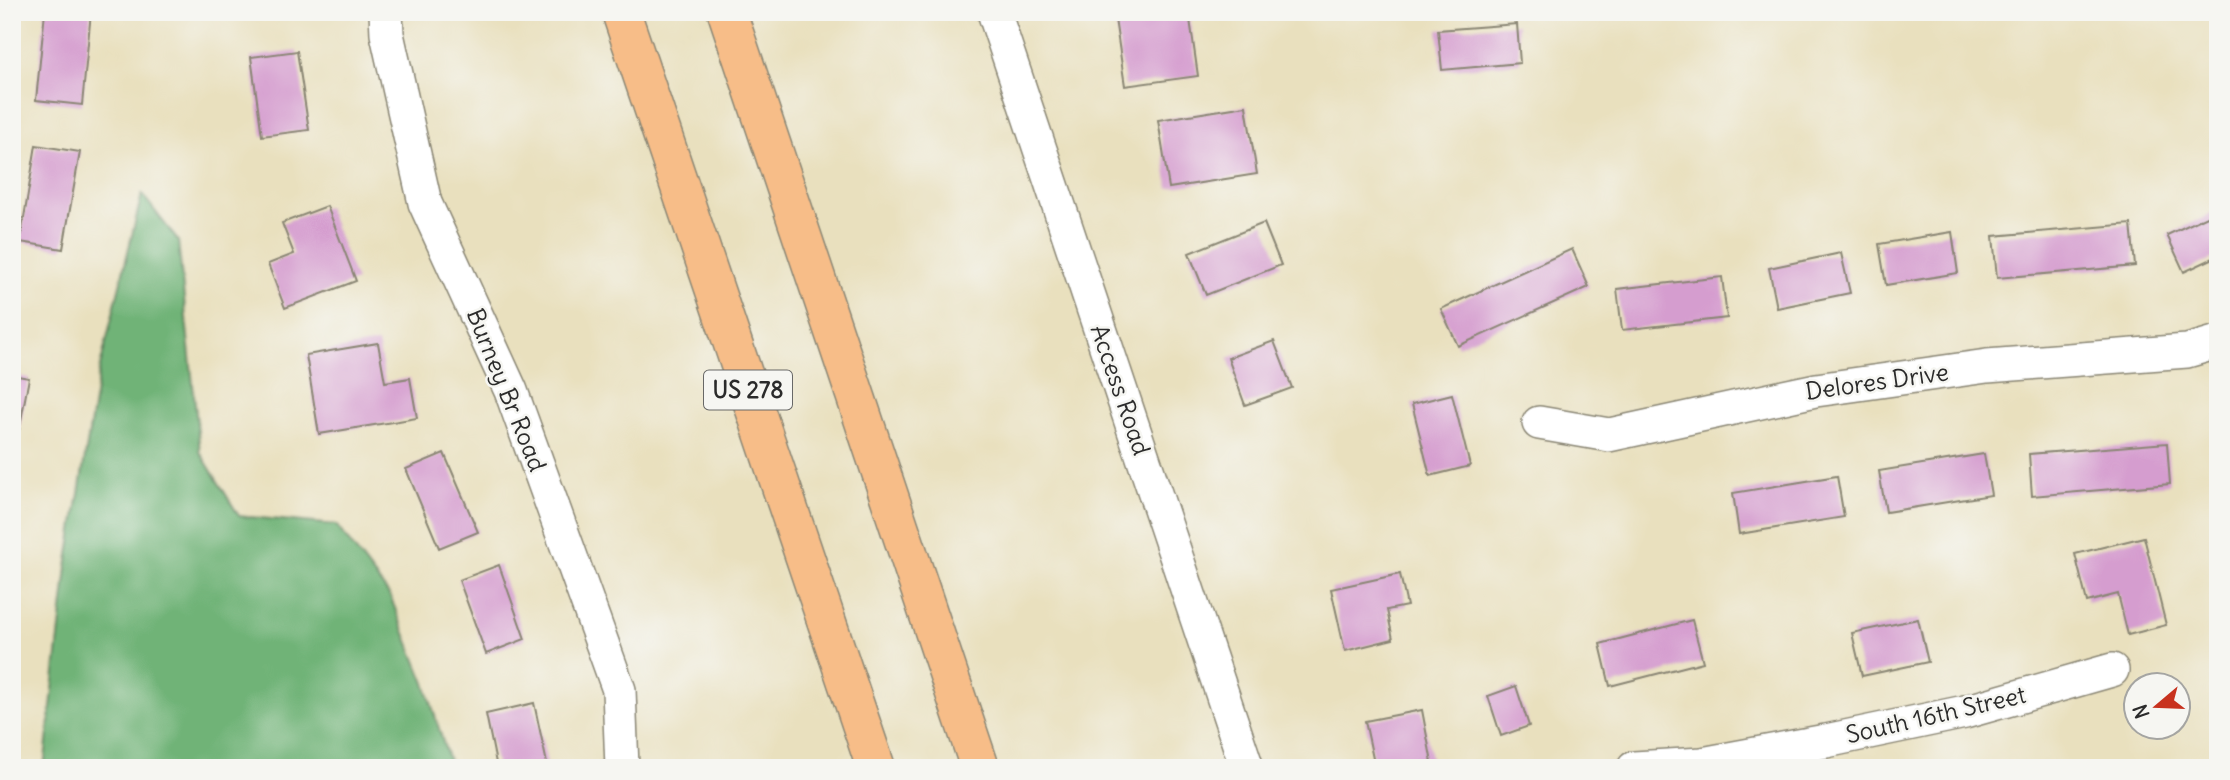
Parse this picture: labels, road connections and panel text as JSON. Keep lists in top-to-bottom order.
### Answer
{
  "streets": {
    "highway": ["US 278"],
    "street": [
      "Delores Drive",
      "Burney Br Road",
      "Access Road",
      "South 16th Street"
    ]
  },
  "north": "left"
}
